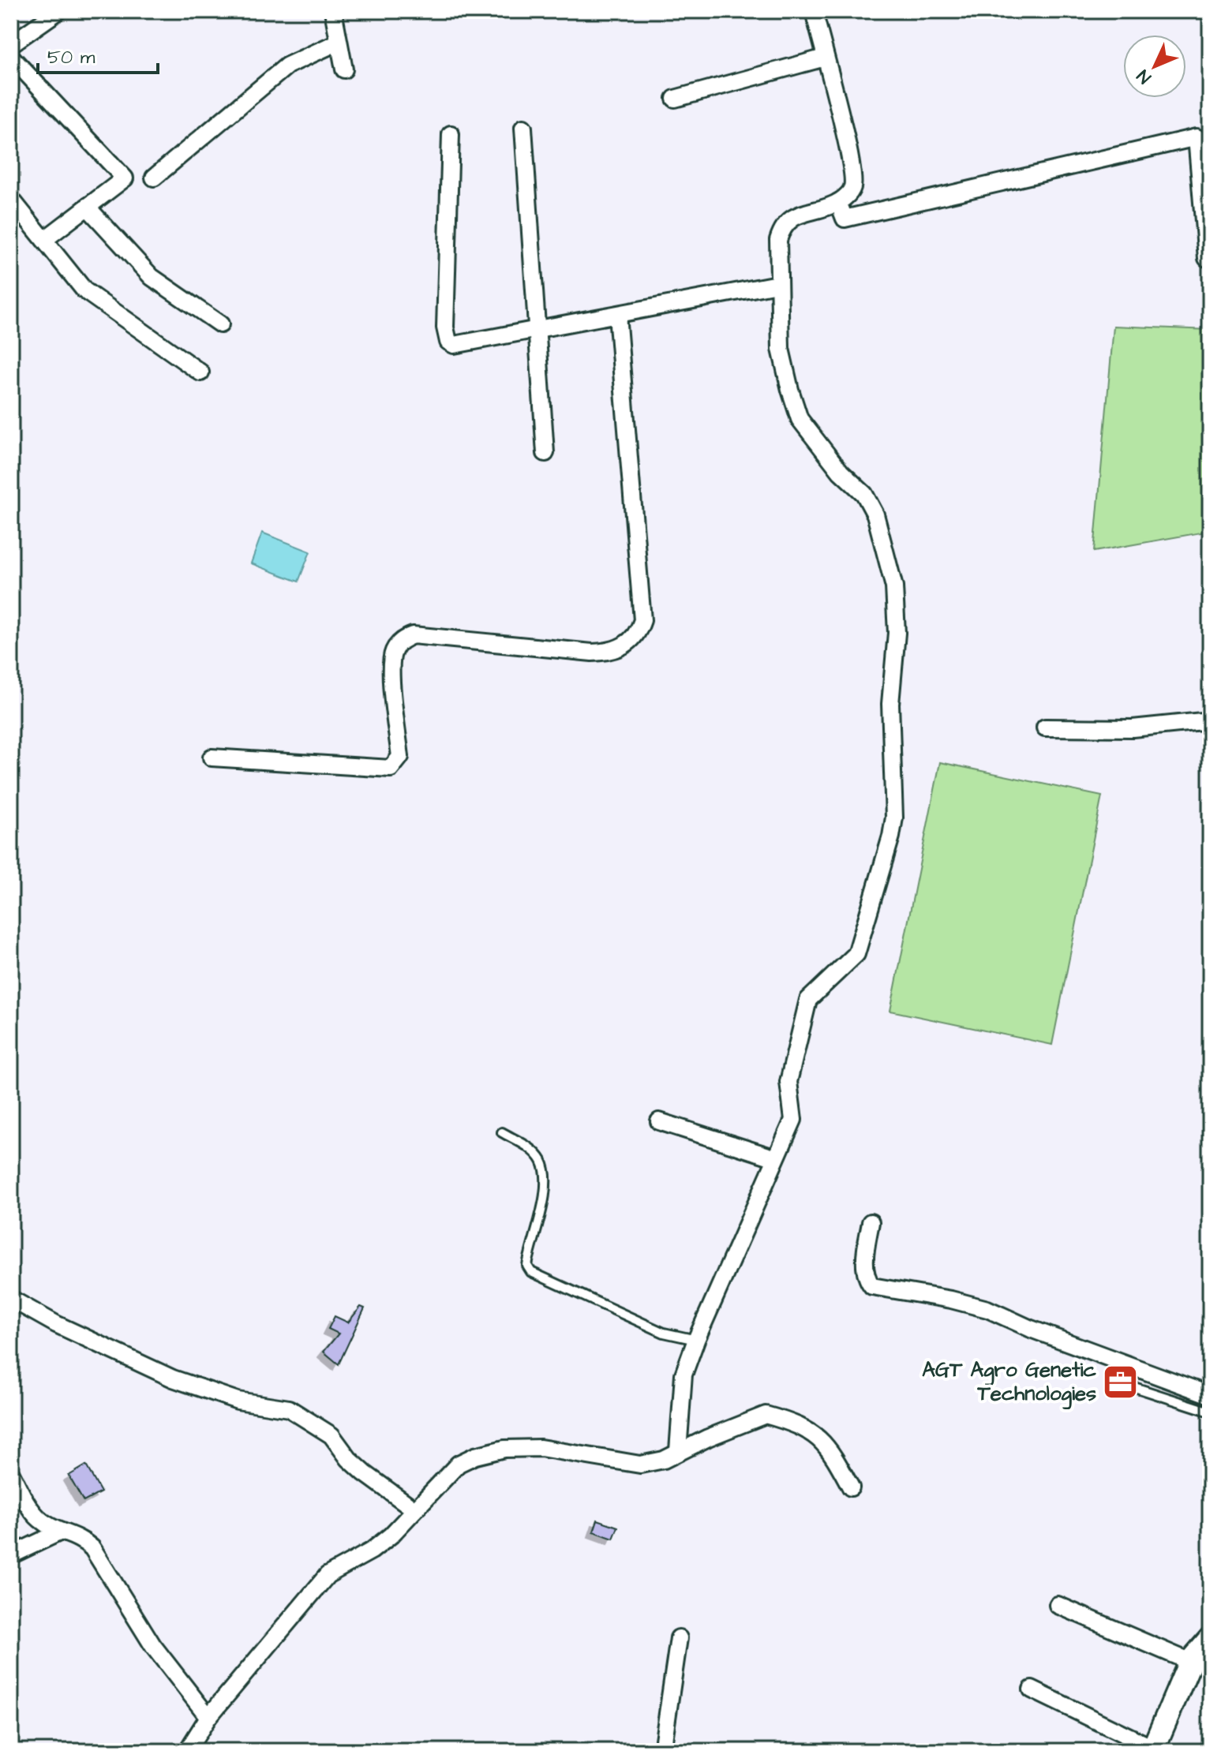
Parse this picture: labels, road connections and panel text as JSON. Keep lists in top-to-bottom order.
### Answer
{
  "places": {
    "office": ["AGT Agro Genetic Technologies"]
  },
  "scale_bar": "50 m",
  "north": "bottom left"
}
